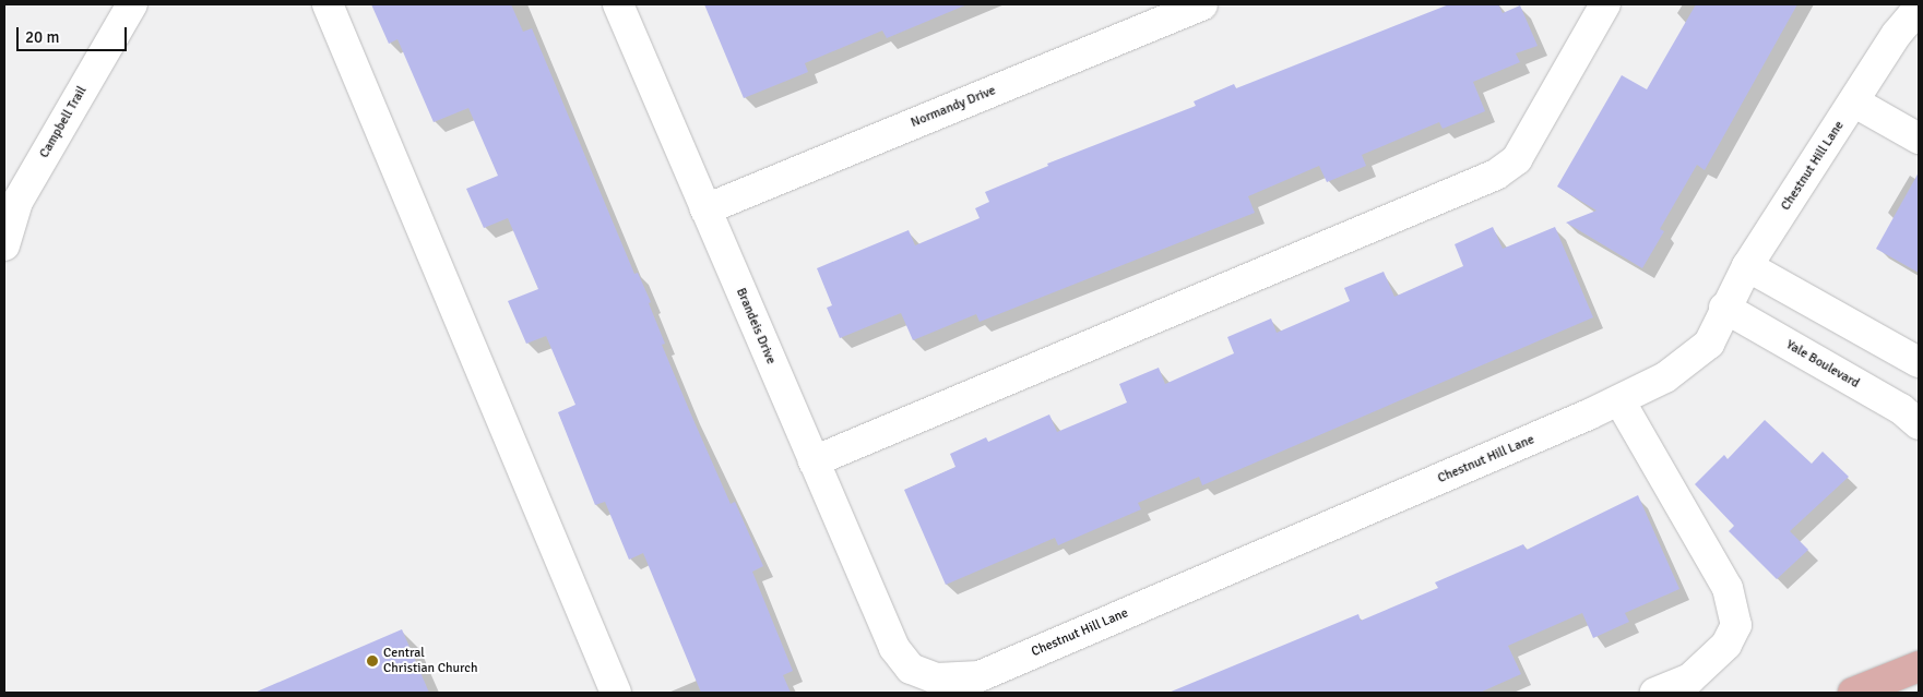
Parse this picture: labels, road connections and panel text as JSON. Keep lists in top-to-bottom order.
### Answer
{
  "streets": {
    "street": [
      "Normandy Drive",
      "Campbell Trail",
      "Chestnut Hill Lane",
      "Brandeis Drive",
      "Yale Boulevard"
    ]
  },
  "crossings": [
    ["Normandy Drive", "Brandeis Drive"],
    ["Chestnut Hill Lane", "Brandeis Drive"],
    ["Chestnut Hill Lane", "Yale Boulevard"]
  ],
  "places": ["Central Christian Church"],
  "scale_bar": "20 m"
}
